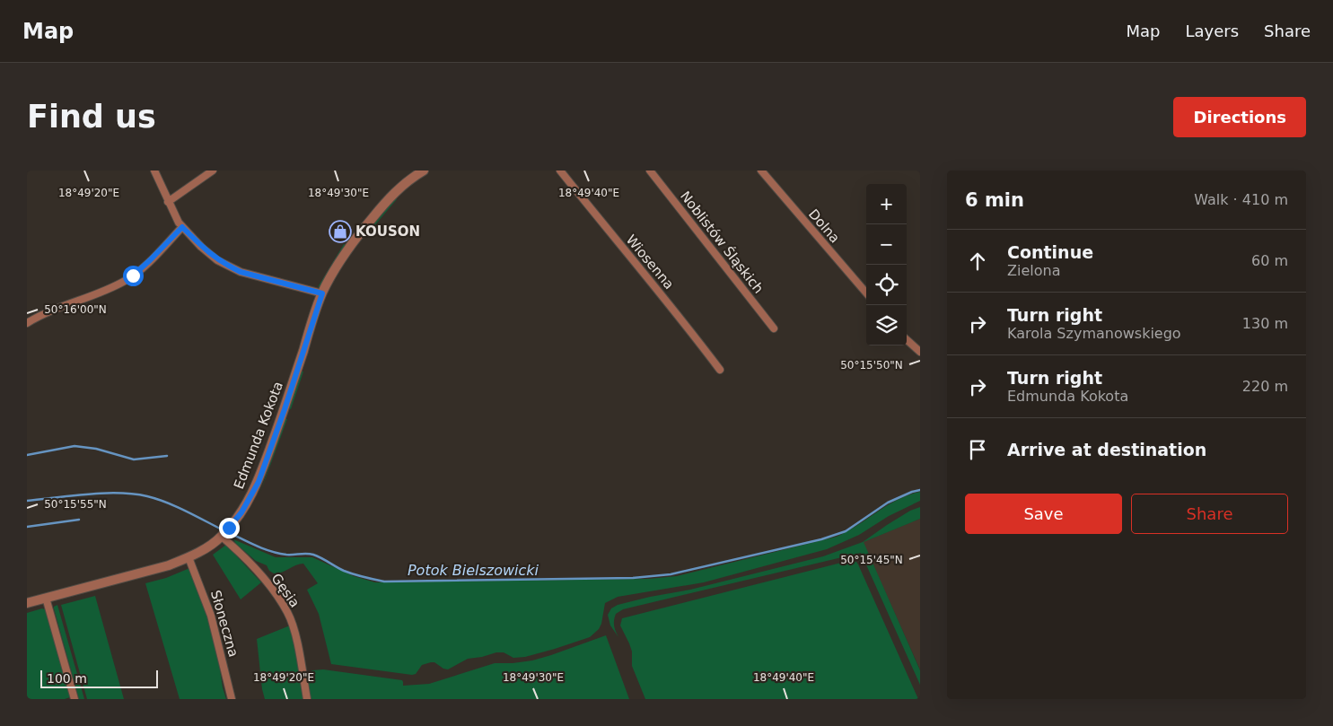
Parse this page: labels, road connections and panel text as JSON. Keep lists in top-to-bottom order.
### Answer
{
  "streets": {
    "street": [
      "Dolna",
      "Noblistów Śląskich",
      "Wiosenna",
      "Edmunda Kokota",
      "Gęsia",
      "Słoneczna"
    ]
  },
  "crossings": [
    ["Edmunda Kokota", "Gęsia"],
    ["Edmunda Kokota", "Słoneczna"]
  ],
  "water": ["Potok Bielszowicki"],
  "places": {
    "shop": ["KOUSON"]
  },
  "scale_bar": "100 m",
  "page": {
    "header": "Map",
    "nav": ["Map", "Layers", "Share"],
    "buttons": [
      "Directions",
      ["Save", "Share"]
    ],
    "title": "Find us",
    "heading": ["6 min", "Walk · 410 m"],
    "map_buttons": ["+", "−"],
    "list": [
      ["Continue", "Zielona", "60 m"],
      ["Turn right", "Karola Szymanowskiego", "130 m"],
      ["Turn right", "Edmunda Kokota", "220 m"],
      "Arrive at destination"
    ],
    "scale": "100 m"
  },
  "coordinates": [
    "18°49'20\"E",
    "18°49'30\"E",
    "18°49'40\"E",
    "50°16'00\"N",
    "50°15'50\"N",
    "50°15'55\"N",
    "50°15'45\"N"
  ]
}
